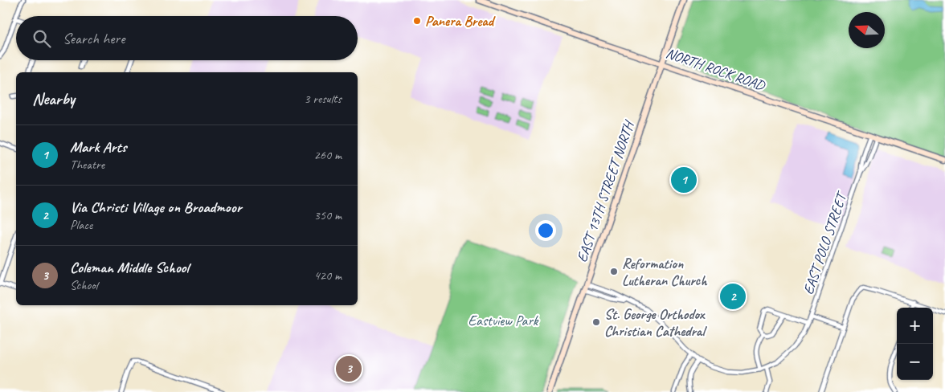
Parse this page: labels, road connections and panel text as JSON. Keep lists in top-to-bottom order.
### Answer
{
  "streets": {
    "main road": ["NORTH ROCK ROAD", "EAST 13TH STREET NORTH"],
    "street": ["EAST POLO STREET"]
  },
  "crossings": [
    ["NORTH ROCK ROAD", "EAST 13TH STREET NORTH"],
    ["NORTH ROCK ROAD", "EAST POLO STREET"]
  ],
  "parks": ["Eastview Park"],
  "places": ["Panera Bread", "Reformation Lutheran Church", "St. George Orthodox Christian Cathedral"],
  "north": "left",
  "page": {
    "search": "Search here",
    "heading": ["Nearby", "3 results"],
    "list": [
      {
        "mark": "1",
        "name": "Mark Arts",
        "note": "Theatre",
        "value": "260 m"
      },
      {
        "mark": "2",
        "name": "Via Christi Village on Broadmoor",
        "note": "Place",
        "value": "350 m"
      },
      {
        "mark": "3",
        "name": "Coleman Middle School",
        "note": "School",
        "value": "420 m"
      }
    ],
    "pins": ["1", "2", "3"],
    "map_buttons": ["+", "−"]
  }
}
